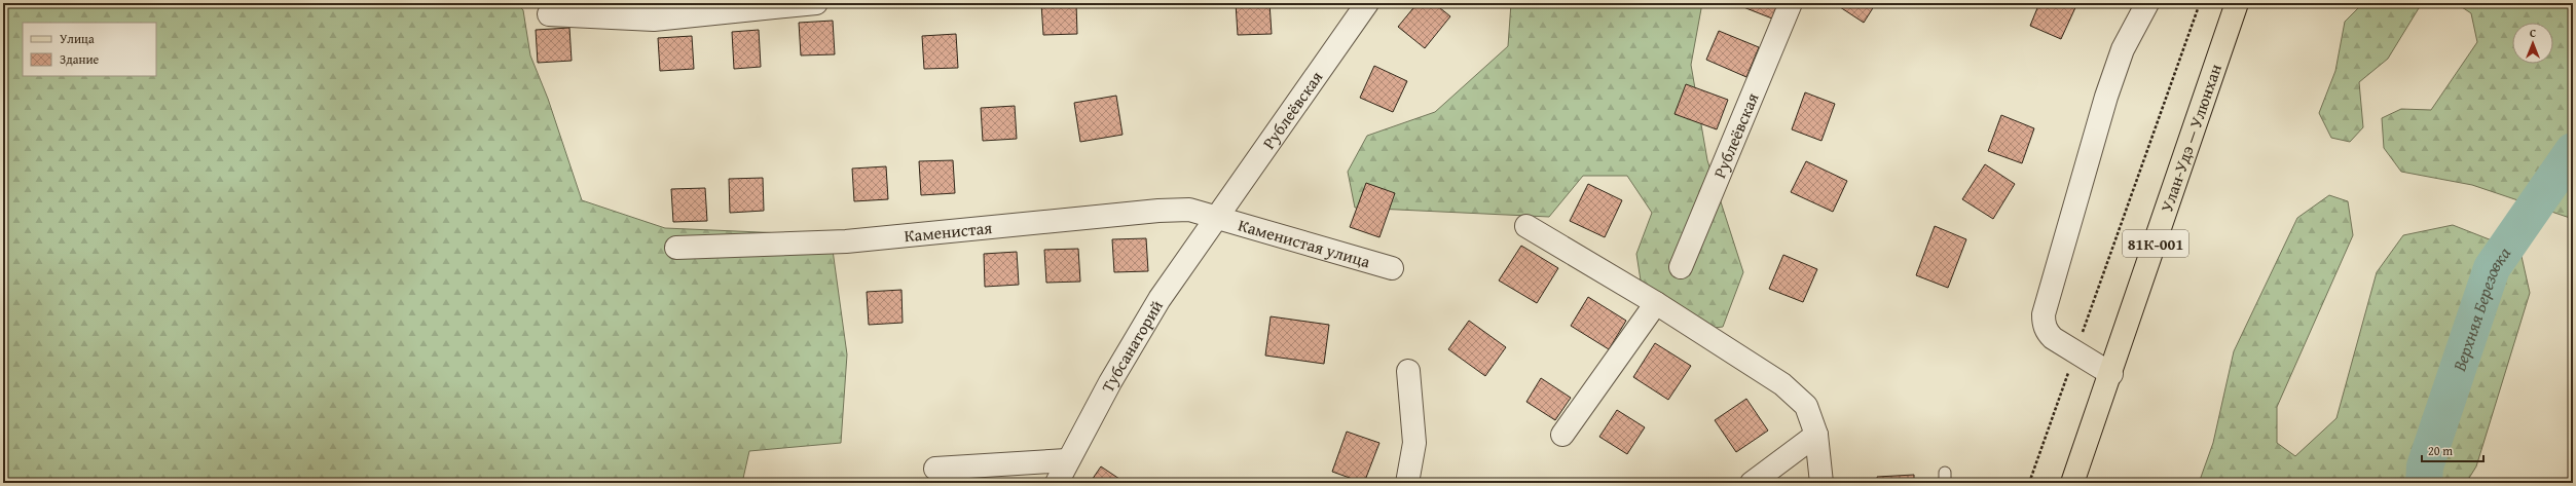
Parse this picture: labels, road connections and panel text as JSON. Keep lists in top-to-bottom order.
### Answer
{
  "streets": {
    "main road": ["Улан-Удэ — Улюнхан", "81К-001"],
    "street": [
      "Рублеёвская",
      "Каменистая",
      "Каменистая улица",
      "Тубсанаторий"
    ]
  },
  "crossings": [
    ["Рублеёвская", "Каменистая"],
    ["Рублеёвская", "Каменистая улица"],
    ["Рублеёвская", "Тубсанаторий"],
    ["Каменистая", "Каменистая улица"],
    ["Каменистая", "Тубсанаторий"],
    ["Каменистая улица", "Тубсанаторий"]
  ],
  "water": ["Верхняя Березовка"],
  "legend": ["Улица", "Здание"],
  "scale_bar": "20 m",
  "north": "top"
}
